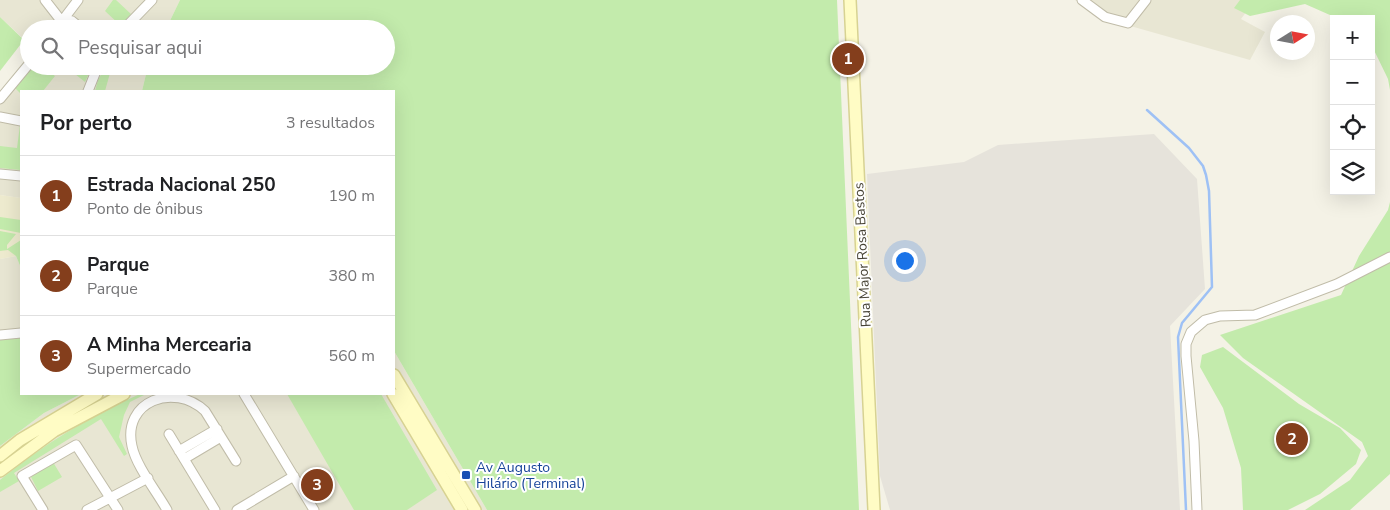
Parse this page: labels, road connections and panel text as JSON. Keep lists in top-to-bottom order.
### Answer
{
  "streets": {
    "main road": ["Rua Major Rosa Bastos"]
  },
  "places": {
    "transit": ["Av Augusto Hilário (Terminal)"]
  },
  "north": "right",
  "page": {
    "map_buttons": ["+", "−"],
    "search": "Pesquisar aqui",
    "pins": ["1", "2", "3"],
    "heading": ["Por perto", "3 resultados"],
    "list": [
      {
        "mark": "1",
        "name": "Estrada Nacional 250",
        "note": "Ponto de ônibus",
        "value": "190 m"
      },
      {
        "mark": "2",
        "name": "Parque",
        "note": "Parque",
        "value": "380 m"
      },
      {
        "mark": "3",
        "name": "A Minha Mercearia",
        "note": "Supermercado",
        "value": "560 m"
      }
    ]
  }
}
